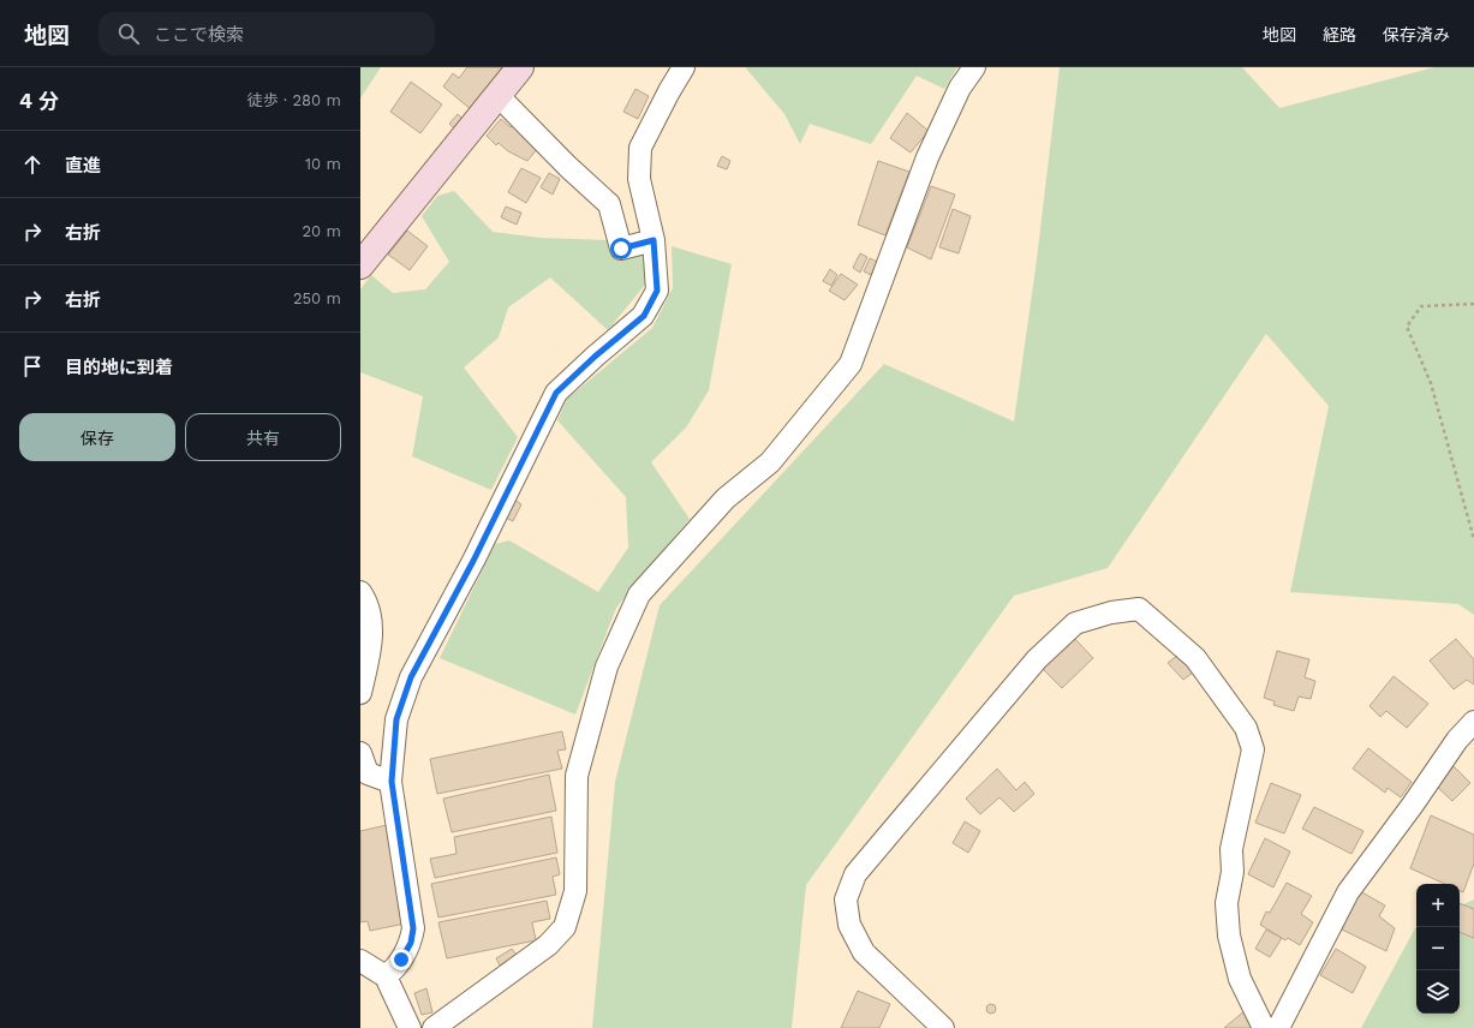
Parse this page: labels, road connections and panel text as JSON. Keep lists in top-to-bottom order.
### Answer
{
  "page": {
    "header": "地図",
    "search": "ここで検索",
    "nav": ["地図", "経路", "保存済み"],
    "heading": ["4 分", "徒歩 · 280 m"],
    "list": [
      ["直進", "10 m"],
      ["右折", "20 m"],
      ["右折", "250 m"],
      "目的地に到着"
    ],
    "buttons": ["保存", "共有"],
    "map_buttons": ["+", "−"]
  }
}
